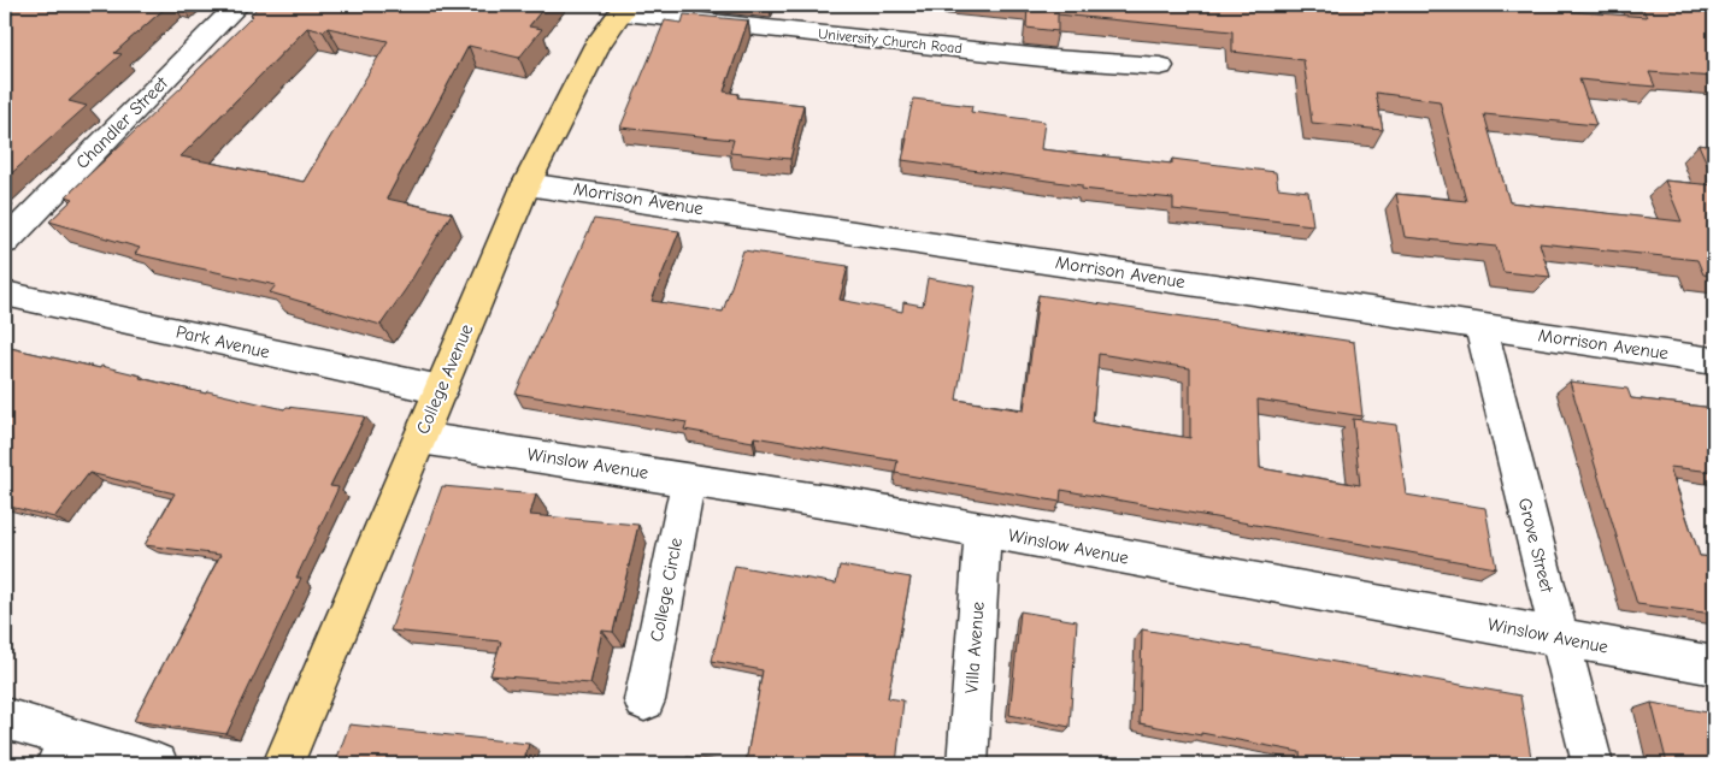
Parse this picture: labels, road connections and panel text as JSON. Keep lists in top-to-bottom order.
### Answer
{
  "streets": {
    "main road": ["College Avenue"],
    "street": [
      "University Church Road",
      "Chandler Street",
      "Morrison Avenue",
      "Park Avenue",
      "Winslow Avenue",
      "Grove Street",
      "College Circle",
      "Villa Avenue"
    ]
  },
  "crossings": [
    ["University Church Road", "College Avenue"],
    ["Morrison Avenue", "College Avenue"],
    ["Morrison Avenue", "Grove Street"],
    ["Park Avenue", "College Avenue"],
    ["College Avenue", "Winslow Avenue"],
    ["Winslow Avenue", "Grove Street"],
    ["Winslow Avenue", "College Circle"],
    ["Winslow Avenue", "Villa Avenue"]
  ]
}
